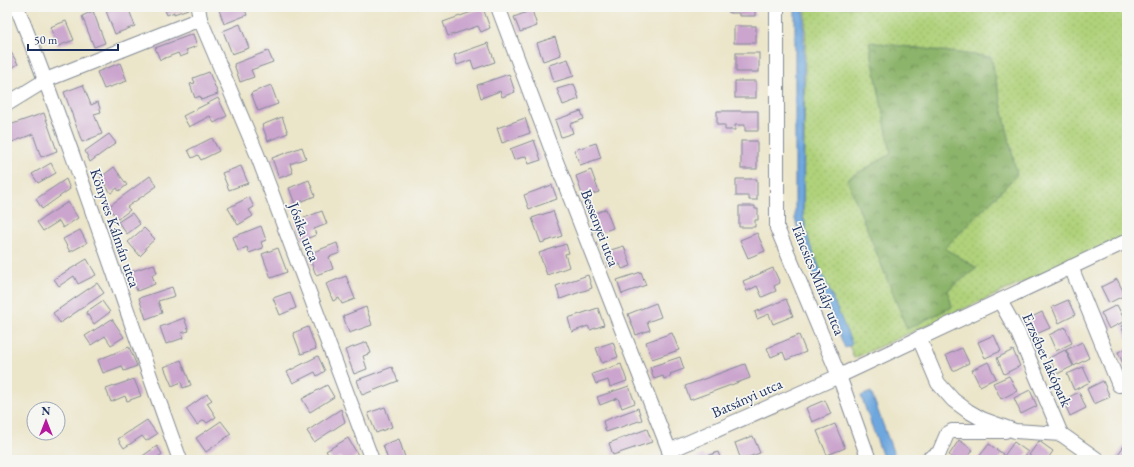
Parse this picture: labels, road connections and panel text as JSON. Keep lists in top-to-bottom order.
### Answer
{
  "streets": {
    "street": [
      "Könyves Kálmán utca",
      "Bessenyei utca",
      "Jósika utca",
      "Táncsics Mihály utca",
      "Erzsébet lakópark",
      "Batsányi utca"
    ]
  },
  "crossings": [
    ["Bessenyei utca", "Batsányi utca"],
    ["Táncsics Mihály utca", "Batsányi utca"]
  ],
  "scale_bar": "50 m",
  "north": "top"
}
